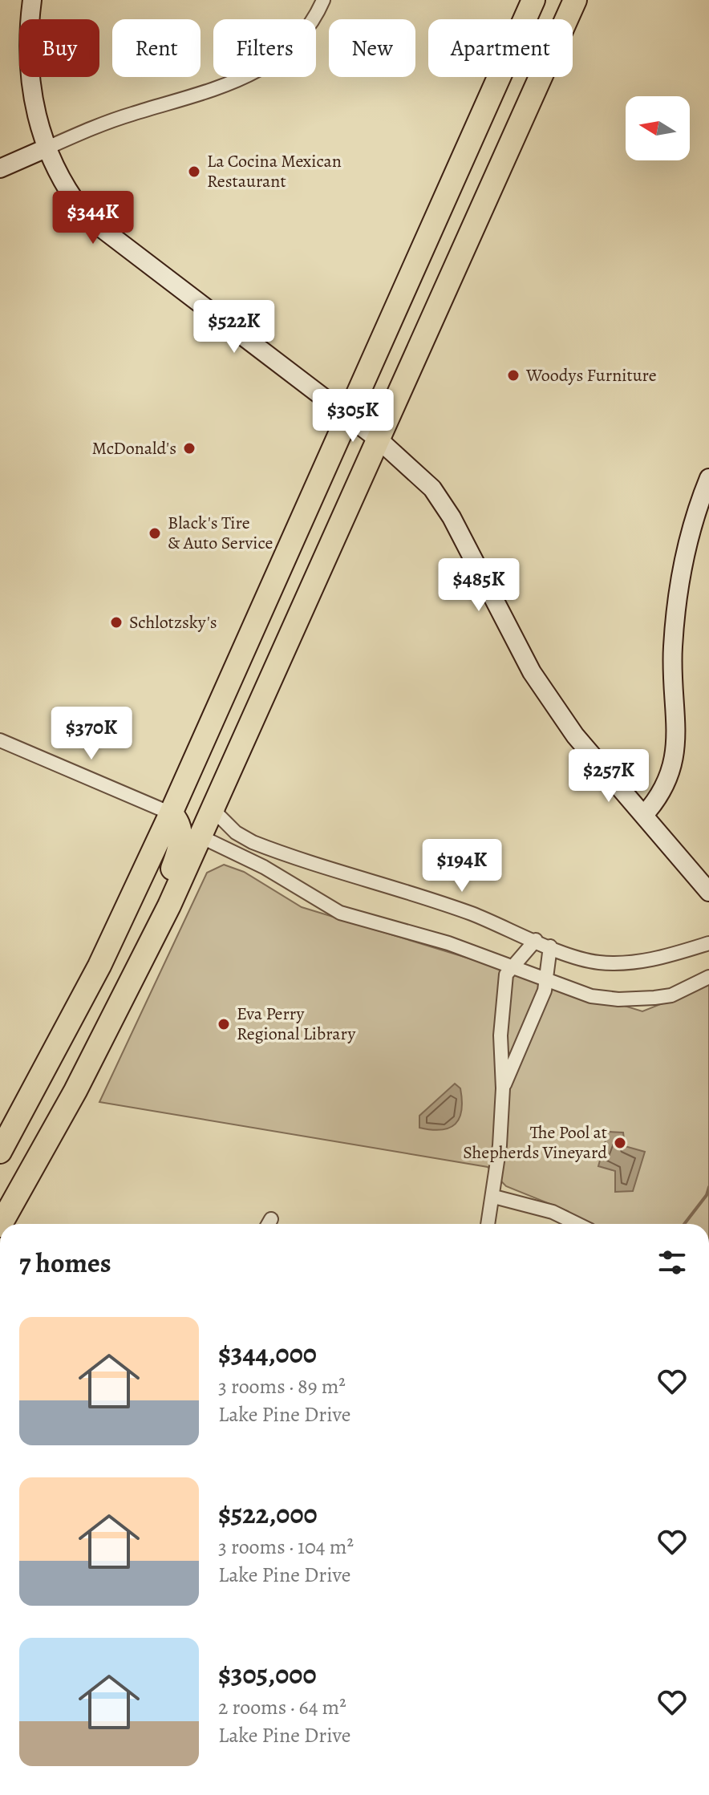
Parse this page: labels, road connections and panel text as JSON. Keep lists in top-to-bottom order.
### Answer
{
  "places": [
    "La Cocina Mexican Restaurant",
    "Woodys Furniture",
    "McDonald's",
    "Black's Tire & Auto Service",
    "Schlotzsky's",
    "Eva Perry Regional Library",
    "The Pool at Shepherds Vineyard"
  ],
  "north": "left",
  "page": {
    "chip": [
      "Buy",
      "Rent",
      "Filters",
      "New",
      "Apartment"
    ],
    "price": [
      "$344K",
      "$522K",
      "$305K",
      "$485K",
      "$370K",
      "$257K",
      "$194K"
    ],
    "heading": "7 homes",
    "list": [
      {
        "name": "$344,000",
        "note": "3 rooms · 89 m² · Lake Pine Drive"
      },
      {
        "name": "$522,000",
        "note": "3 rooms · 104 m² · Lake Pine Drive"
      },
      {
        "name": "$305,000",
        "note": "2 rooms · 64 m² · Lake Pine Drive"
      }
    ]
  }
}
